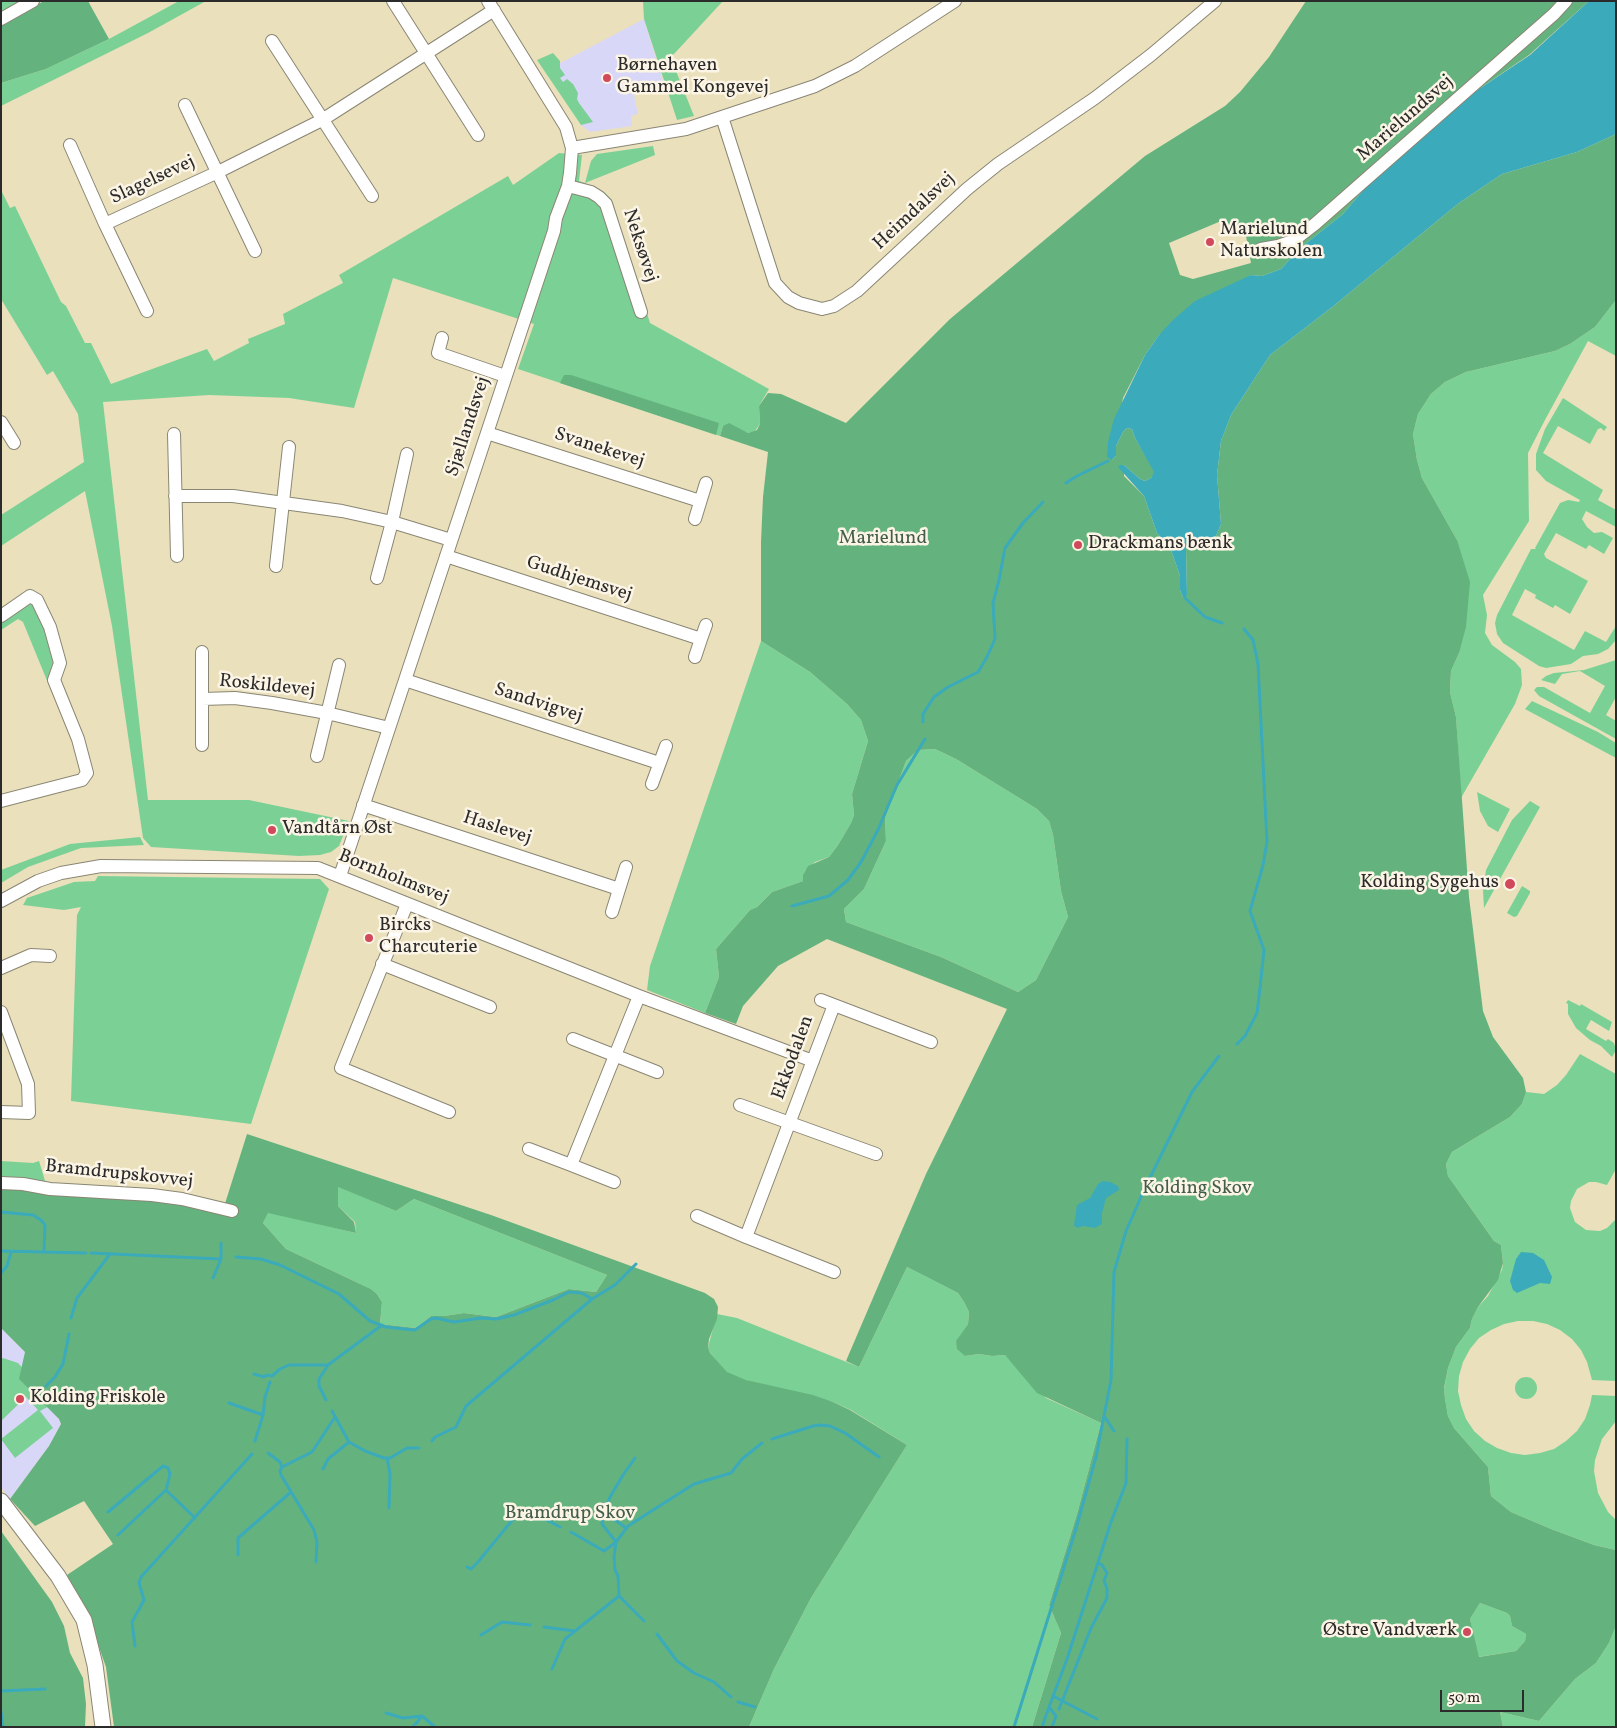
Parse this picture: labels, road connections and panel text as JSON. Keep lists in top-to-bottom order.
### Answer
{
  "streets": {
    "street": [
      "Marielundsvej",
      "Slagelsevej",
      "Heimdalsvej",
      "Neksøvej",
      "Sjællandsvej",
      "Svanekevej",
      "Gudhjemsvej",
      "Roskildevej",
      "Sandvigvej",
      "Haslevej",
      "Bornholmsvej",
      "Ekkodalen",
      "Bramdrupskovvej"
    ]
  },
  "crossings": [
    ["Slagelsevej", "Sjællandsvej"],
    ["Neksøvej", "Sjællandsvej"],
    ["Sjællandsvej", "Svanekevej"],
    ["Sjællandsvej", "Gudhjemsvej"],
    ["Sjællandsvej", "Roskildevej"],
    ["Sjællandsvej", "Sandvigvej"],
    ["Sjællandsvej", "Haslevej"],
    ["Sjællandsvej", "Bornholmsvej"],
    ["Bornholmsvej", "Ekkodalen"]
  ],
  "parks": ["Marielund", "Kolding Skov", "Bramdrup Skov"],
  "places": [
    "Børnehaven Gammel Kongevej",
    "Marielund Naturskolen",
    "Drackmans bænk",
    "Vandtårn Øst",
    "Kolding Sygehus",
    "Bircks Charcuterie",
    "Kolding Friskole",
    "Østre Vandværk"
  ],
  "scale_bar": "50 m"
}
